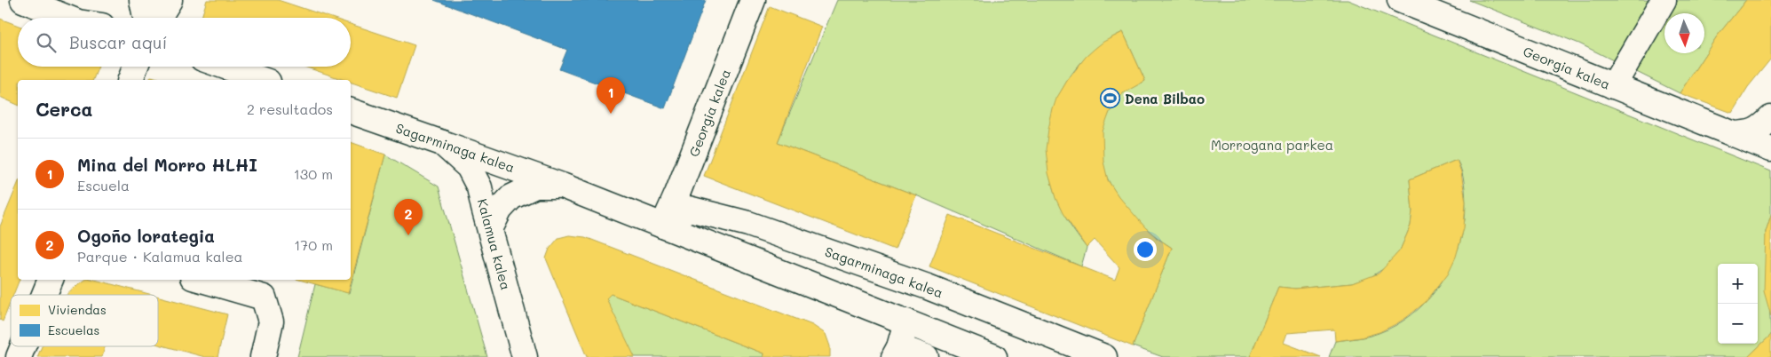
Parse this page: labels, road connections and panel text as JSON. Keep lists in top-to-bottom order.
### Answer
{
  "streets": {
    "street": ["Georgia kalea", "Sagarminaga kalea", "Kalamua kalea"]
  },
  "crossings": [
    ["Georgia kalea", "Sagarminaga kalea"],
    ["Sagarminaga kalea", "Kalamua kalea"]
  ],
  "parks": ["Morrogana parkea"],
  "places": {
    "sports": ["Dena Bilbao"]
  },
  "legend": ["Viviendas", "Escuelas"],
  "north": "bottom",
  "page": {
    "search": "Buscar aquí",
    "pins": ["1", "2"],
    "heading": ["Cerca", "2 resultados"],
    "list": [
      {
        "mark": "1",
        "name": "Mina del Morro HLHI",
        "note": "Escuela",
        "value": "130 m"
      },
      {
        "mark": "2",
        "name": "Ogoño lorategia",
        "note": "Parque · Kalamua kalea",
        "value": "170 m"
      }
    ],
    "map_buttons": ["+", "−"]
  }
}
